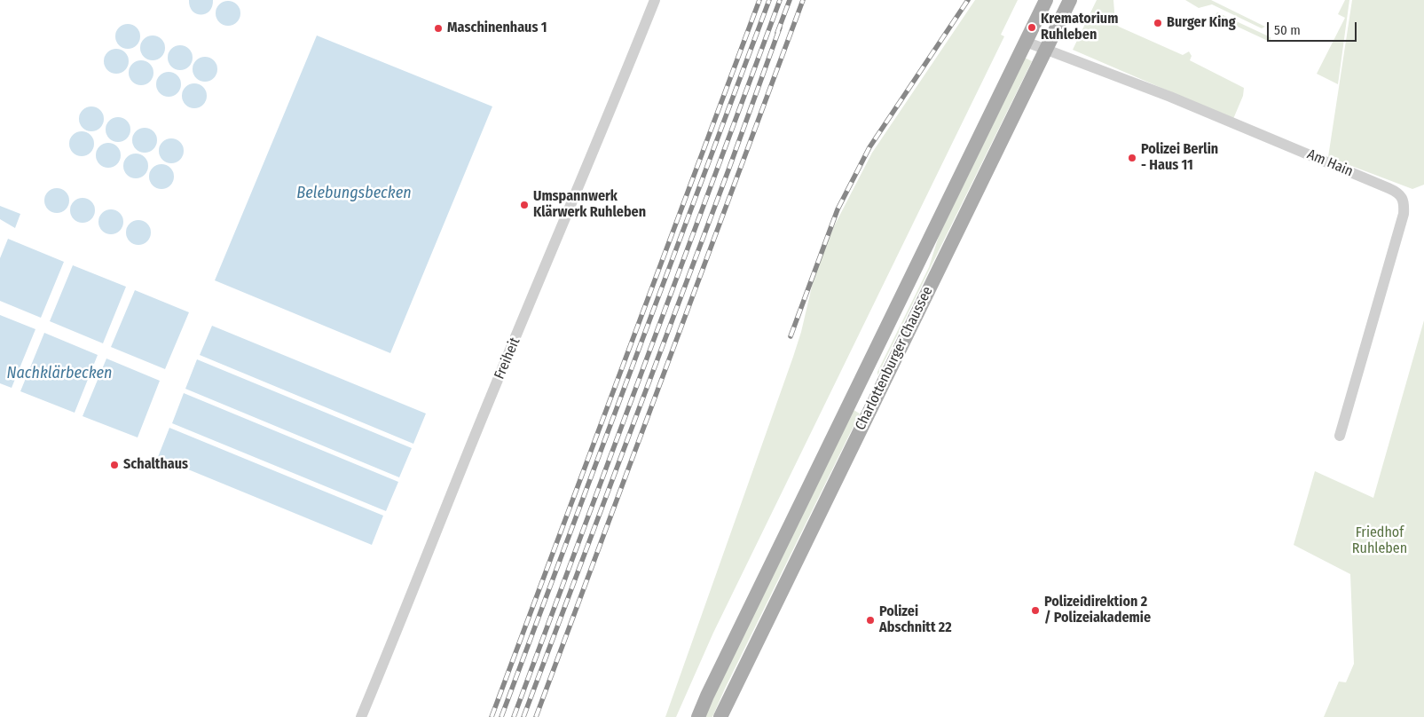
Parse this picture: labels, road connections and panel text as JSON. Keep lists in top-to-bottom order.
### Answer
{
  "streets": {
    "main road": ["Charlottenburger Chaussee"],
    "street": ["Am Hain", "Freiheit"]
  },
  "crossings": [
    ["Am Hain", "Charlottenburger Chaussee"]
  ],
  "water": ["Belebungsbecken", "Nachklärbecken"],
  "parks": ["Friedhof Ruhleben"],
  "places": [
    "Burger King",
    "Krematorium Ruhleben",
    "Maschinenhaus 1",
    "Polizei Berlin - Haus 11",
    "Umspannwerk Klärwerk Ruhleben",
    "Schalthaus",
    "Polizeidirektion 2 / Polizeiakademie",
    "Polizei Abschnitt 22"
  ],
  "scale_bar": "50 m"
}
